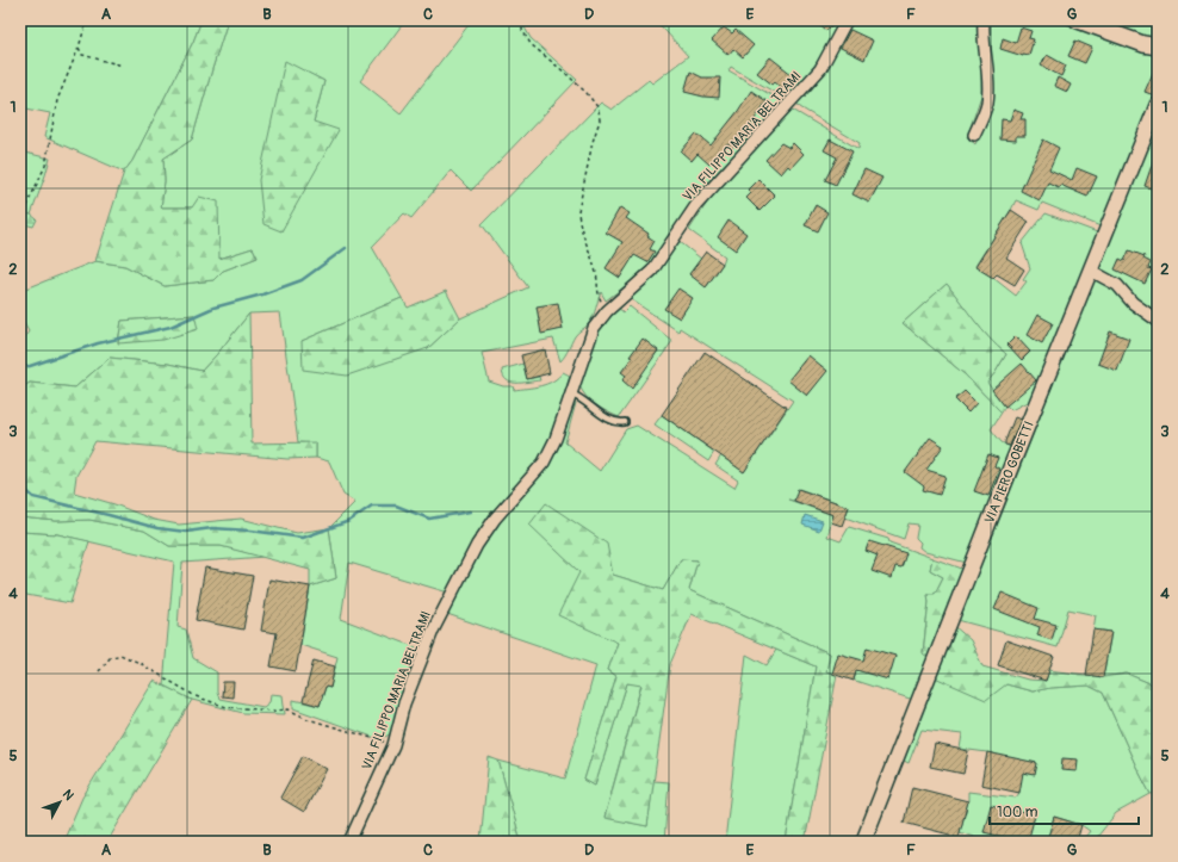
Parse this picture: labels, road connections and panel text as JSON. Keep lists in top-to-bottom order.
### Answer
{
  "streets": {
    "street": ["VIA FILIPPO MARIA BELTRAMI", "VIA PIERO GOBETTI"]
  },
  "scale_bar": "100 m",
  "north": "top right",
  "grid": {
    "columns": [
      "A",
      "B",
      "C",
      "D",
      "E",
      "F",
      "G"
    ],
    "rows": [
      "1",
      "2",
      "3",
      "4",
      "5"
    ]
  }
}
